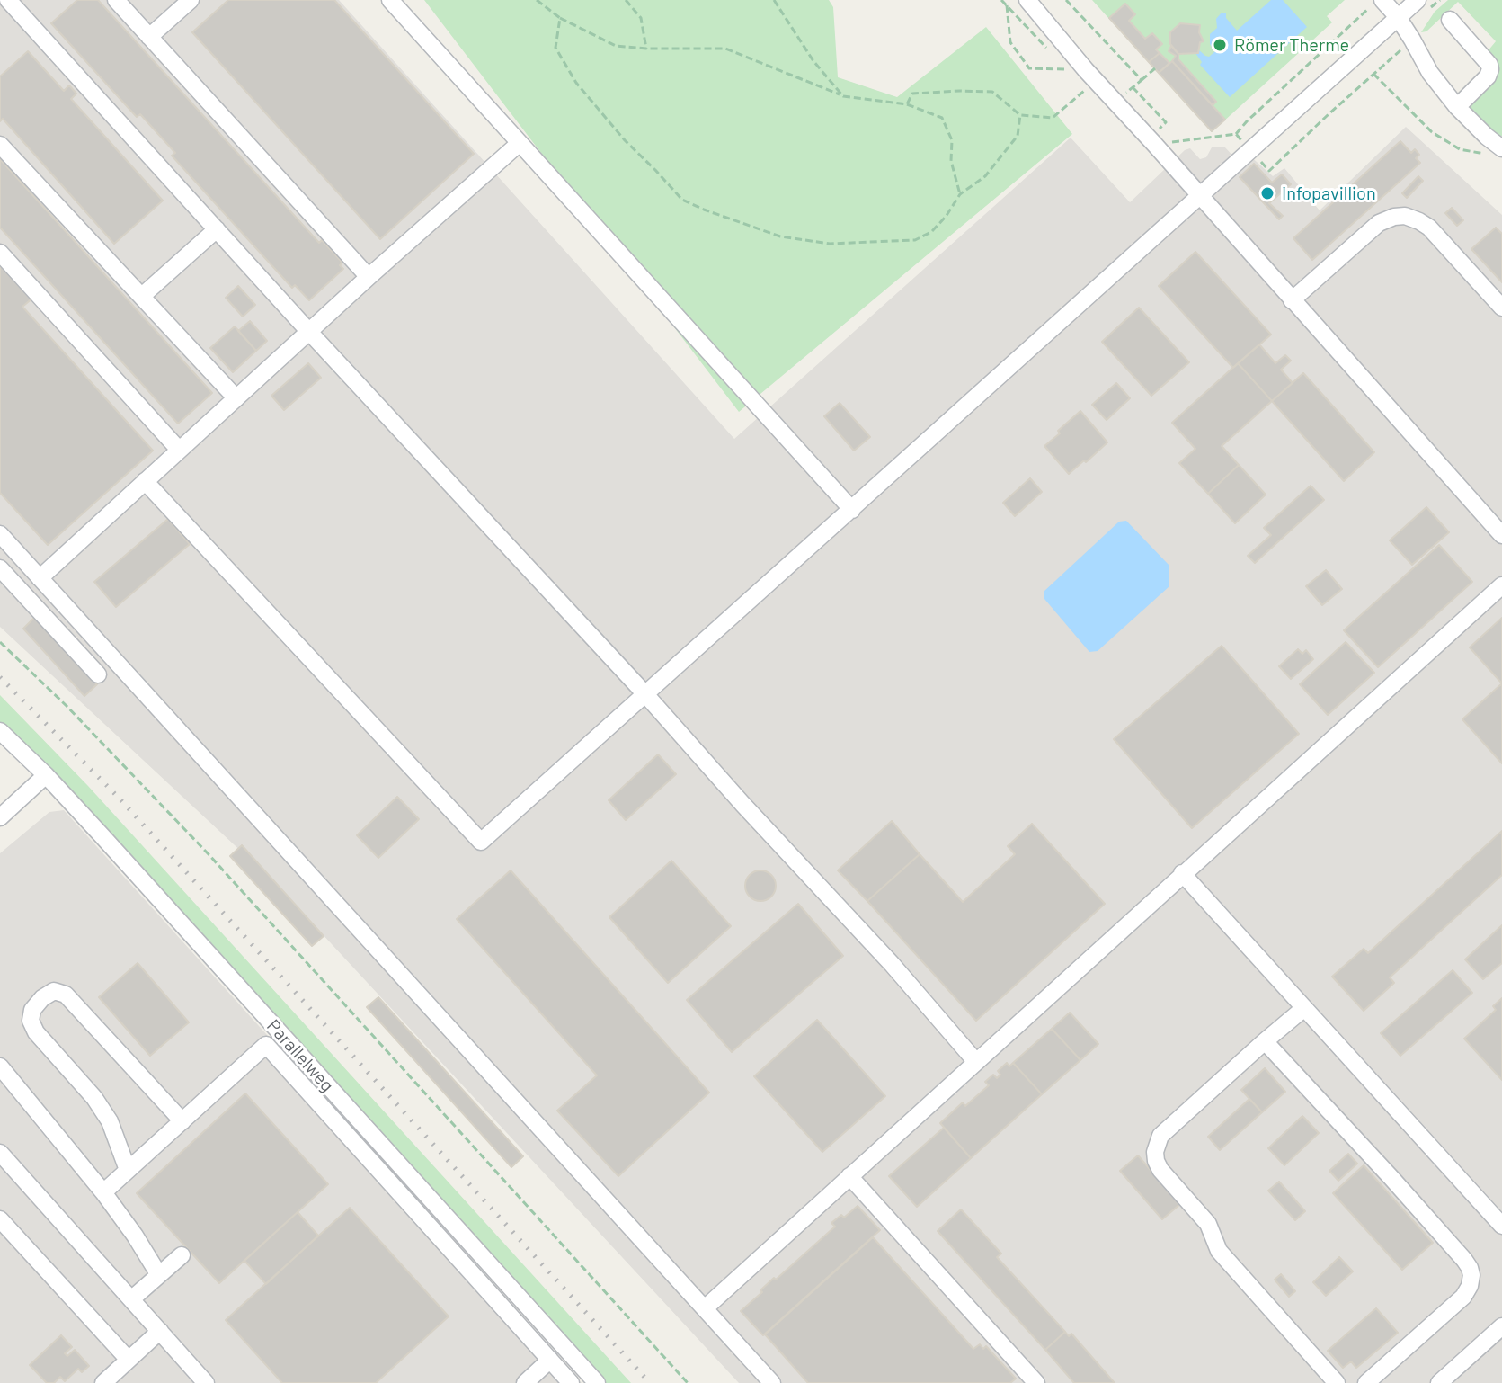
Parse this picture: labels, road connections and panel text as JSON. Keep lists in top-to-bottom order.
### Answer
{
  "streets": {
    "street": ["Parallelweg"]
  },
  "places": ["Römer Therme", "Infopavillion"]
}
